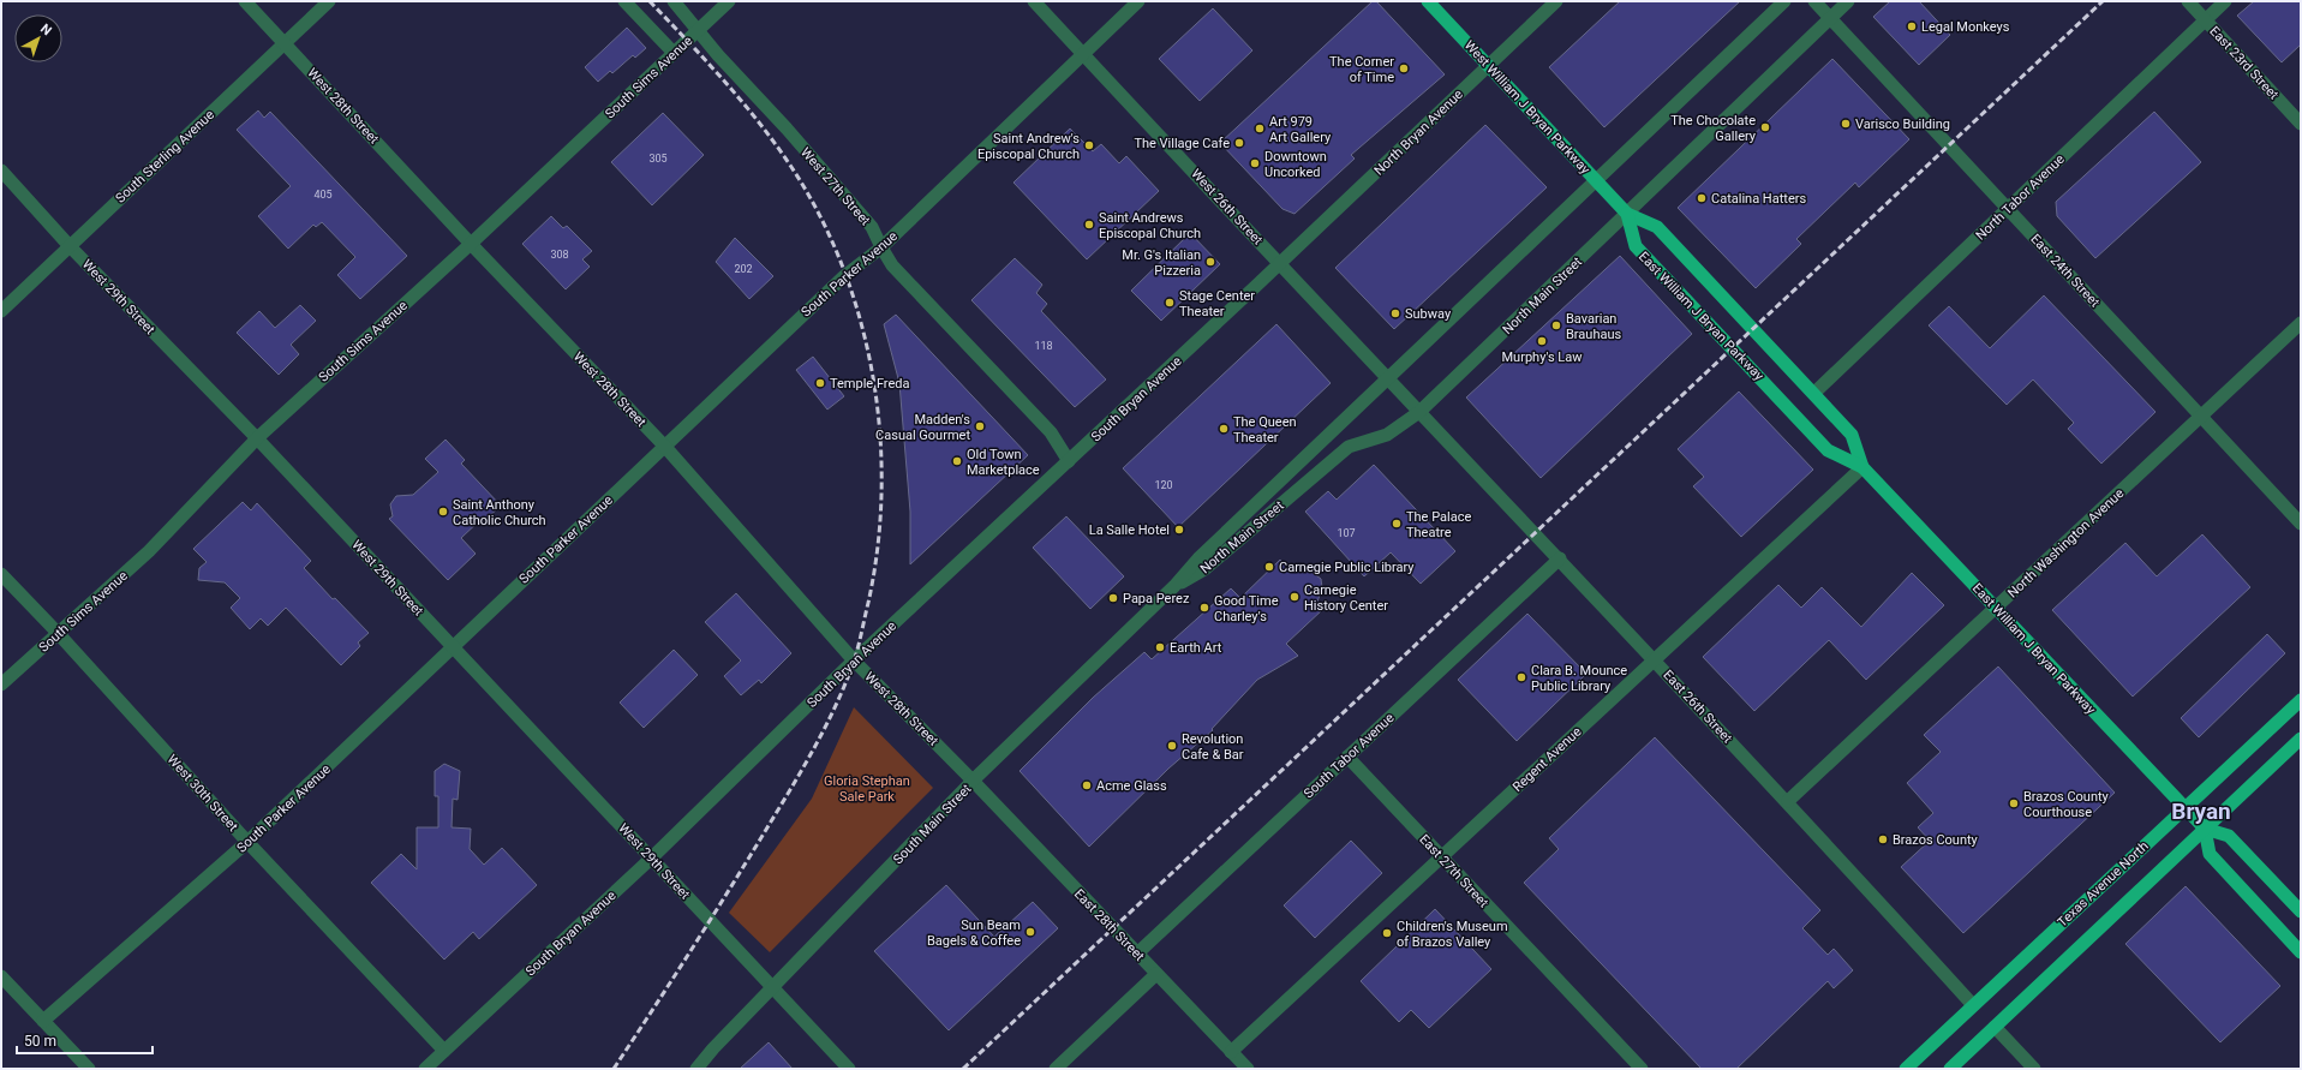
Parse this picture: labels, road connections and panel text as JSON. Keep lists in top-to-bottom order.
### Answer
{
  "streets": {
    "main road": ["West William J Bryan Parkway", "East William J Bryan Parkway", "Texas Avenue North"],
    "street": [
      "East 23rd Street",
      "South Sims Avenue",
      "West 28th Street",
      "North Bryan Avenue",
      "South Sterling Avenue",
      "West 27th Street",
      "North Tabor Avenue",
      "West 26th Street",
      "East 24th Street",
      "South Parker Avenue",
      "North Main Street",
      "West 29th Street",
      "South Bryan Avenue",
      "North Washington Avenue",
      "East 26th Street",
      "South Tabor Avenue",
      "Regent Avenue",
      "West 30th Street",
      "South Main Street",
      "East 27th Street",
      "East 28th Street"
    ]
  },
  "crossings": [
    ["East 23rd Street", "North Tabor Avenue"],
    ["South Sims Avenue", "West 28th Street"],
    ["South Sims Avenue", "West 27th Street"],
    ["South Sims Avenue", "West 29th Street"],
    ["South Sims Avenue", "West 30th Street"],
    ["West 28th Street", "South Sterling Avenue"],
    ["West 28th Street", "South Parker Avenue"],
    ["West 28th Street", "South Bryan Avenue"],
    ["West 28th Street", "South Main Street"],
    ["West 28th Street", "East 28th Street"],
    ["West William J Bryan Parkway", "North Bryan Avenue"],
    ["West William J Bryan Parkway", "North Main Street"],
    ["West William J Bryan Parkway", "East William J Bryan Parkway"],
    ["North Bryan Avenue", "West 26th Street"],
    ["North Bryan Avenue", "South Bryan Avenue"],
    ["South Sterling Avenue", "West 29th Street"],
    ["West 27th Street", "South Parker Avenue"],
    ["West 27th Street", "South Bryan Avenue"],
    ["North Tabor Avenue", "East 24th Street"],
    ["North Tabor Avenue", "East William J Bryan Parkway"],
    ["West 26th Street", "South Parker Avenue"],
    ["West 26th Street", "North Main Street"],
    ["West 26th Street", "South Bryan Avenue"],
    ["West 26th Street", "East 26th Street"],
    ["East 24th Street", "North Main Street"],
    ["East 24th Street", "North Washington Avenue"],
    ["South Parker Avenue", "West 29th Street"],
    ["South Parker Avenue", "West 30th Street"],
    ["North Main Street", "East William J Bryan Parkway"],
    ["North Main Street", "East 26th Street"],
    ["North Main Street", "South Main Street"],
    ["West 29th Street", "South Bryan Avenue"],
    ["West 29th Street", "South Main Street"],
    ["East William J Bryan Parkway", "North Washington Avenue"],
    ["East William J Bryan Parkway", "Regent Avenue"],
    ["East William J Bryan Parkway", "Texas Avenue North"],
    ["South Bryan Avenue", "West 30th Street"],
    ["North Washington Avenue", "East 26th Street"],
    ["East 26th Street", "South Tabor Avenue"],
    ["East 26th Street", "Regent Avenue"],
    ["East 26th Street", "Texas Avenue North"],
    ["South Tabor Avenue", "East 27th Street"],
    ["South Tabor Avenue", "East 28th Street"],
    ["Regent Avenue", "East 27th Street"],
    ["Regent Avenue", "East 28th Street"],
    ["South Main Street", "East 28th Street"]
  ],
  "districts": ["Bryan"],
  "parks": ["Gloria Stephan Sale Park"],
  "places": [
    "Legal Monkeys",
    "The Corner of Time",
    "Varisco Building",
    "The Chocolate Gallery",
    "Art 979 Art Gallery",
    "The Village Cafe",
    "Saint Andrew's Episcopal Church",
    "Downtown Uncorked",
    "Catalina Hatters",
    "Saint Andrews Episcopal Church",
    "Mr. G's Italian Pizzeria",
    "Stage Center Theater",
    "Subway",
    "Bavarian Brauhaus",
    "Murphy's Law",
    "Temple Freda",
    "Madden's Casual Gourmet",
    "The Queen Theater",
    "Old Town Marketplace",
    "Saint Anthony Catholic Church",
    "The Palace Theatre",
    "La Salle Hotel",
    "Carnegie Public Library",
    "Carnegie History Center",
    "Papa Perez",
    "Good Time Charley's",
    "Earth Art",
    "Clara B. Mounce Public Library",
    "Revolution Cafe & Bar",
    "Acme Glass",
    "Brazos County Courthouse",
    "Brazos County",
    "Sun Beam Bagels & Coffee",
    "Children's Museum of Brazos Valley"
  ],
  "house_numbers": [
    "305",
    "405",
    "308",
    "202",
    "118",
    "120",
    "107"
  ],
  "scale_bar": "50 m",
  "north": "top right"
}
